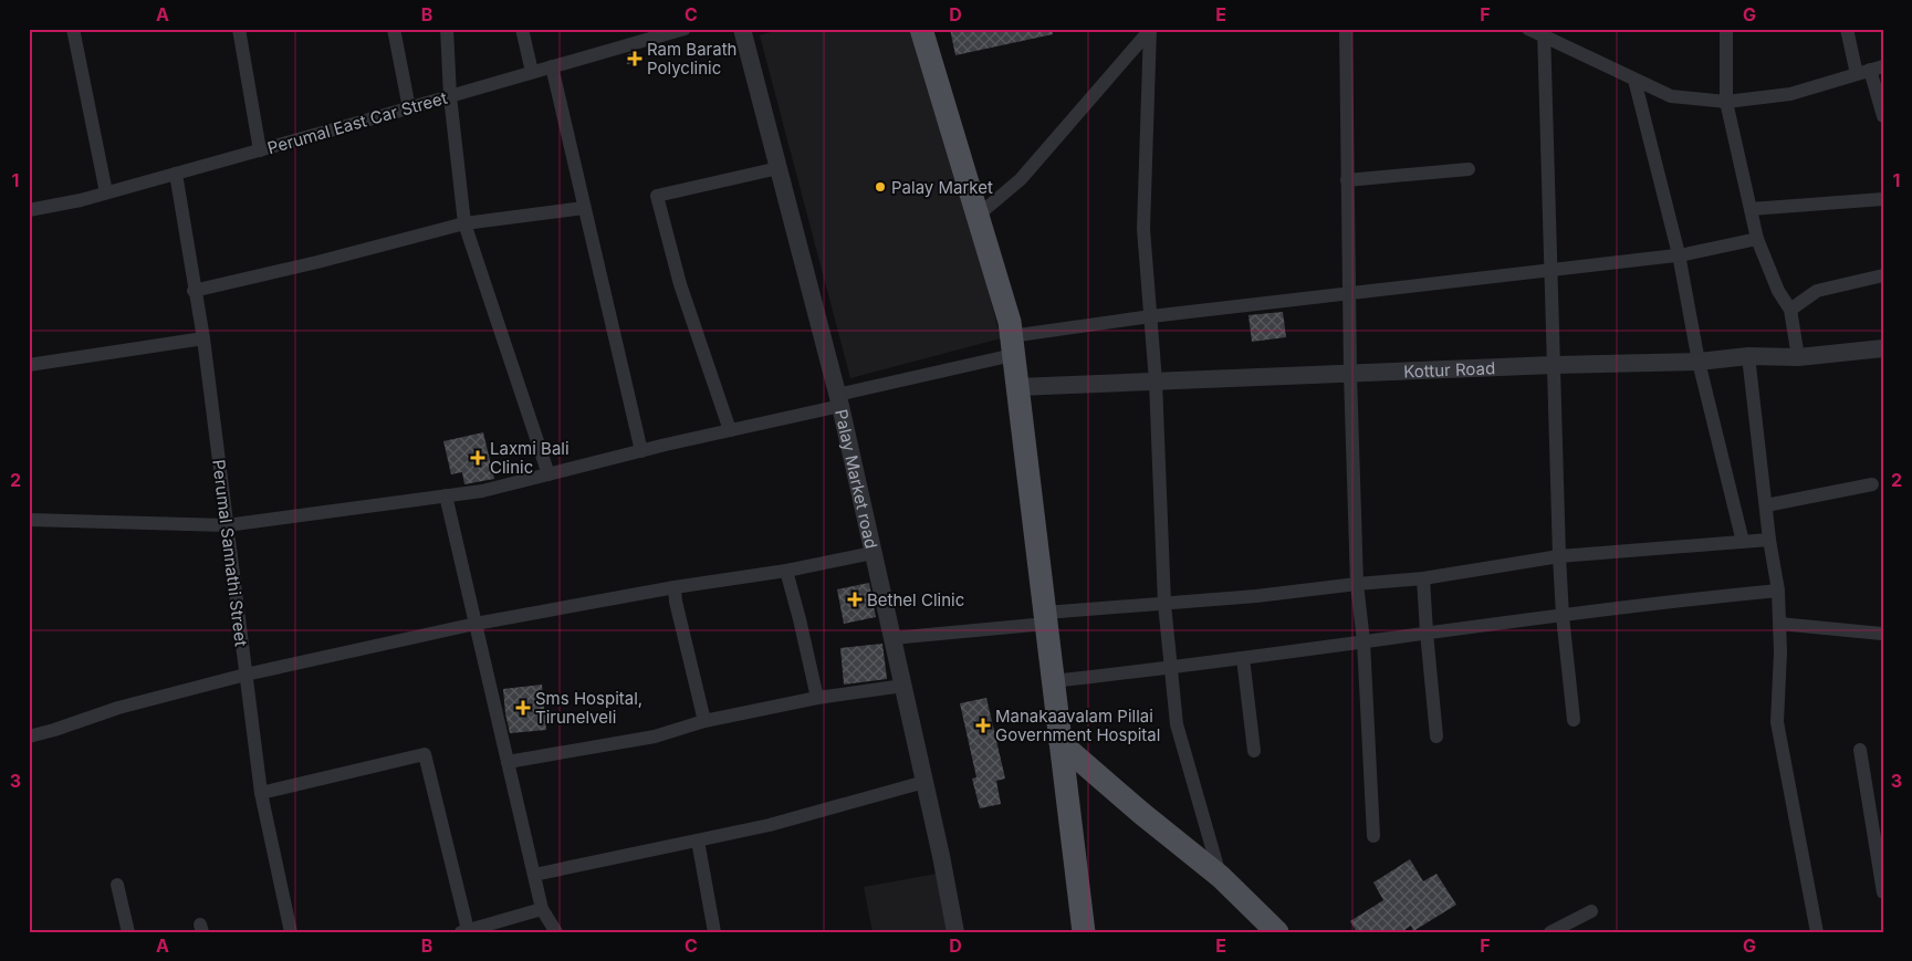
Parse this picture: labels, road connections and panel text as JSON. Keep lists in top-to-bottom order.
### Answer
{
  "streets": {
    "street": [
      "Perumal East Car Street",
      "Kottur Road",
      "Palay Market road",
      "Perumal Sannathi Street"
    ]
  },
  "crossings": [
    ["Perumal East Car Street", "Perumal Sannathi Street"]
  ],
  "places": {
    "health": [
      "Ram Barath Polyclinic",
      "Laxmi Bali Clinic",
      "Bethel Clinic",
      "Sms Hospital, Tirunelveli",
      "Manakaavalam Pillai Government Hospital"
    ],
    "other": ["Palay Market"]
  },
  "grid": {
    "columns": [
      "A",
      "B",
      "C",
      "D",
      "E",
      "F",
      "G"
    ],
    "rows": ["1", "2", "3"]
  }
}
